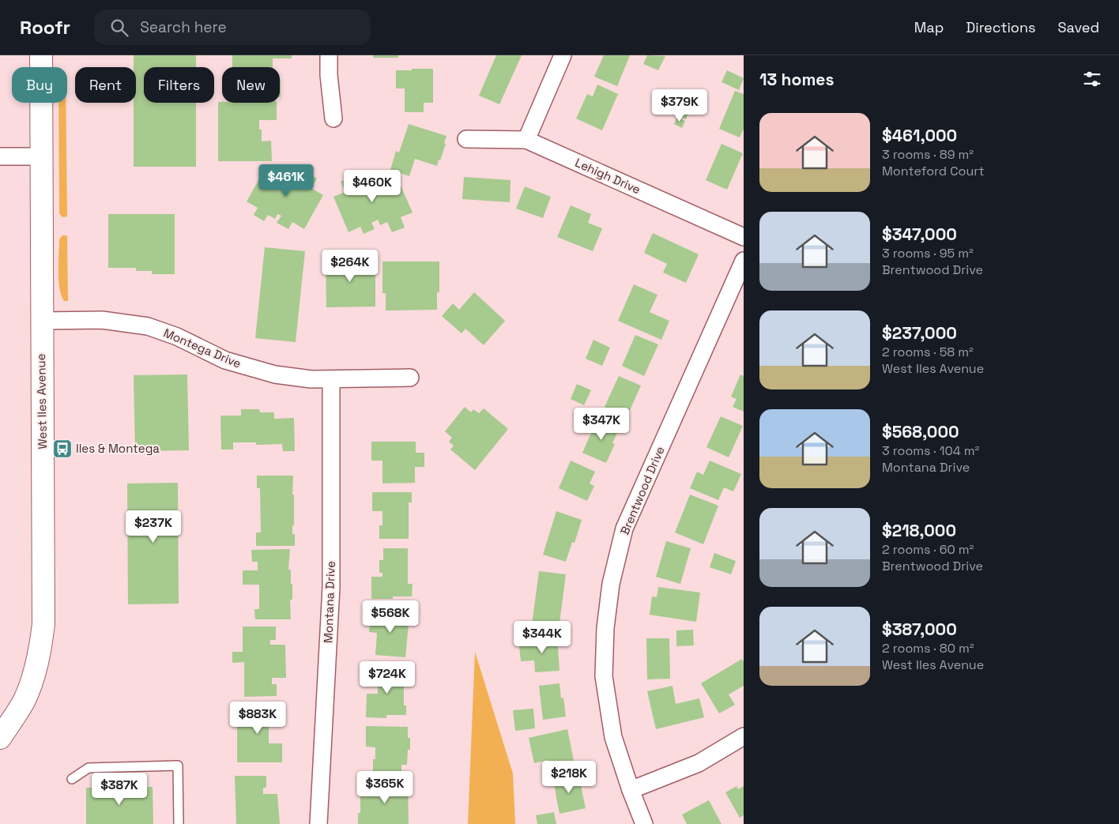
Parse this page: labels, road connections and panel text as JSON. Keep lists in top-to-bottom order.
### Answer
{
  "streets": {
    "street": [
      "Lehigh Drive",
      "Montega Drive",
      "West Iles Avenue",
      "Brentwood Drive",
      "Montana Drive"
    ]
  },
  "crossings": [
    ["Montega Drive", "West Iles Avenue"],
    ["Montega Drive", "Montana Drive"]
  ],
  "places": {
    "bus stop": ["Iles & Montega"]
  },
  "page": {
    "header": "Roofr",
    "search": "Search here",
    "nav": ["Map", "Directions", "Saved"],
    "heading": "13 homes",
    "chip": [
      "Buy",
      "Rent",
      "Filters",
      "New"
    ],
    "price": [
      "$379K",
      "$461K",
      "$460K",
      "$264K",
      "$347K",
      "$237K",
      "$568K",
      "$344K",
      "$724K",
      "$883K",
      "$218K",
      "$365K",
      "$387K"
    ],
    "list": [
      {
        "name": "$461,000",
        "note": "3 rooms · 89 m² · Monteford Court"
      },
      {
        "name": "$347,000",
        "note": "3 rooms · 95 m² · Brentwood Drive"
      },
      {
        "name": "$237,000",
        "note": "2 rooms · 58 m² · West Iles Avenue"
      },
      {
        "name": "$568,000",
        "note": "3 rooms · 104 m² · Montana Drive"
      },
      {
        "name": "$218,000",
        "note": "2 rooms · 60 m² · Brentwood Drive"
      },
      {
        "name": "$387,000",
        "note": "2 rooms · 80 m² · West Iles Avenue"
      }
    ]
  }
}
